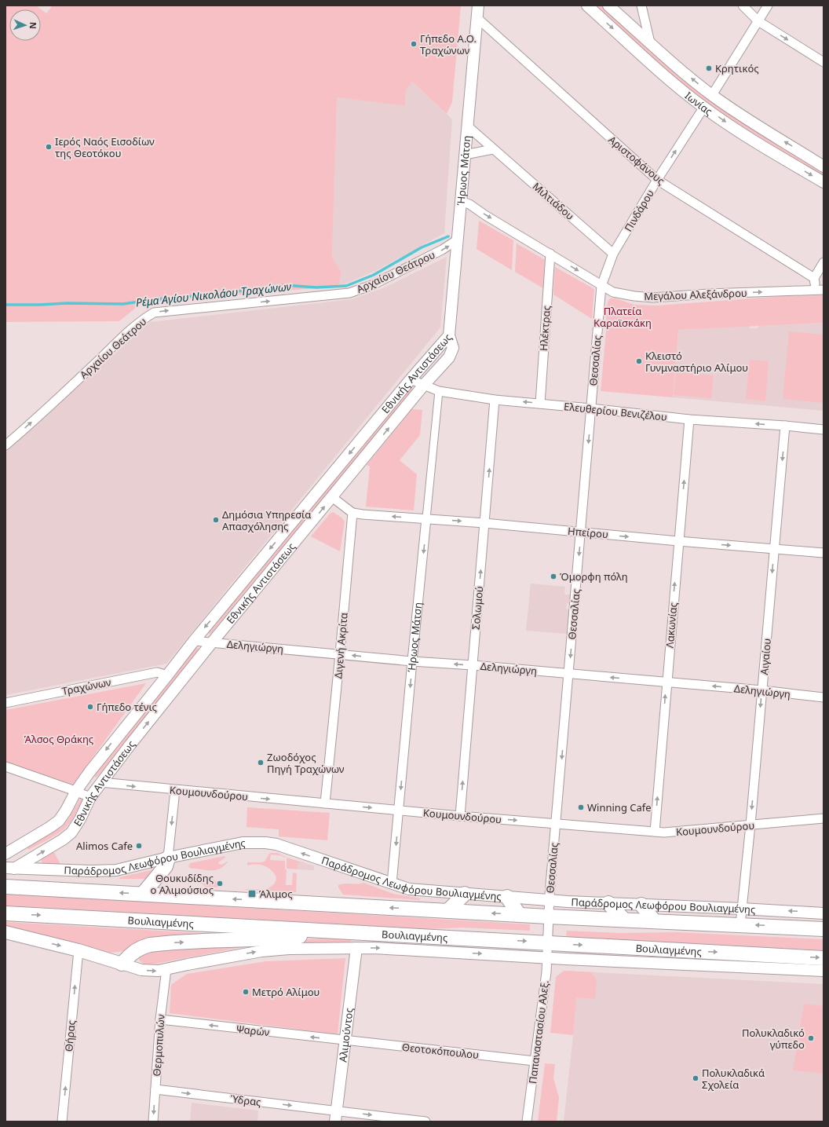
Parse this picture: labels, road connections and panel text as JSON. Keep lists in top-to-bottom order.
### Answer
{
  "streets": {
    "main road": ["Βουλιαγμένης"],
    "street": [
      "Ιωνίας",
      "Αριστοφάνους",
      "Ήρωος Μάτση",
      "Μιλτιάδου",
      "Πινδάρου",
      "Αρχαίου Θεάτρου",
      "Μεγάλου Αλεξάνδρου",
      "Ηλέκτρας",
      "Θεσσαλίας",
      "Εθνικής Αντιστάσεως",
      "Ελευθερίου Βενιζέλου",
      "Ηπείρου",
      "Σολωμού",
      "Λακωνίας",
      "Διγενή Ακρίτα",
      "Δεληγιώργη",
      "Αιγαίου",
      "Τραχώνων",
      "Κουμουνδούρου",
      "Παράδρομος Λεωφόρου Βουλιαγμένης",
      "Ψαρών",
      "Παπαναστασίου Αλεξ.",
      "Αλιμούντος",
      "Θήρας",
      "Θερμοπυλών",
      "Θεοτοκόπουλου",
      "Ύδρας"
    ]
  },
  "crossings": [
    ["Ιωνίας", "Πινδάρου"],
    ["Αριστοφάνους", "Ήρωος Μάτση"],
    ["Αριστοφάνους", "Πινδάρου"],
    ["Ήρωος Μάτση", "Μιλτιάδου"],
    ["Ήρωος Μάτση", "Αρχαίου Θεάτρου"],
    ["Ήρωος Μάτση", "Μεγάλου Αλεξάνδρου"],
    ["Ήρωος Μάτση", "Εθνικής Αντιστάσεως"],
    ["Ήρωος Μάτση", "Ελευθερίου Βενιζέλου"],
    ["Ήρωος Μάτση", "Ηπείρου"],
    ["Ήρωος Μάτση", "Δεληγιώργη"],
    ["Ήρωος Μάτση", "Κουμουνδούρου"],
    ["Ήρωος Μάτση", "Παράδρομος Λεωφόρου Βουλιαγμένης"],
    ["Μιλτιάδου", "Πινδάρου"],
    ["Πινδάρου", "Μεγάλου Αλεξάνδρου"],
    ["Πινδάρου", "Θεσσαλίας"],
    ["Μεγάλου Αλεξάνδρου", "Ηλέκτρας"],
    ["Μεγάλου Αλεξάνδρου", "Θεσσαλίας"],
    ["Ηλέκτρας", "Ελευθερίου Βενιζέλου"],
    ["Θεσσαλίας", "Ελευθερίου Βενιζέλου"],
    ["Θεσσαλίας", "Ηπείρου"],
    ["Θεσσαλίας", "Δεληγιώργη"],
    ["Θεσσαλίας", "Κουμουνδούρου"],
    ["Θεσσαλίας", "Παράδρομος Λεωφόρου Βουλιαγμένης"],
    ["Θεσσαλίας", "Βουλιαγμένης"],
    ["Θεσσαλίας", "Παπαναστασίου Αλεξ."],
    ["Εθνικής Αντιστάσεως", "Ελευθερίου Βενιζέλου"],
    ["Εθνικής Αντιστάσεως", "Δεληγιώργη"],
    ["Εθνικής Αντιστάσεως", "Τραχώνων"],
    ["Εθνικής Αντιστάσεως", "Κουμουνδούρου"],
    ["Εθνικής Αντιστάσεως", "Παράδρομος Λεωφόρου Βουλιαγμένης"],
    ["Ελευθερίου Βενιζέλου", "Σολωμού"],
    ["Ελευθερίου Βενιζέλου", "Λακωνίας"],
    ["Ελευθερίου Βενιζέλου", "Αιγαίου"],
    ["Ηπείρου", "Σολωμού"],
    ["Ηπείρου", "Λακωνίας"],
    ["Ηπείρου", "Διγενή Ακρίτα"],
    ["Ηπείρου", "Αιγαίου"],
    ["Σολωμού", "Δεληγιώργη"],
    ["Σολωμού", "Κουμουνδούρου"],
    ["Λακωνίας", "Δεληγιώργη"],
    ["Λακωνίας", "Κουμουνδούρου"],
    ["Διγενή Ακρίτα", "Δεληγιώργη"],
    ["Διγενή Ακρίτα", "Κουμουνδούρου"],
    ["Δεληγιώργη", "Αιγαίου"],
    ["Αιγαίου", "Κουμουνδούρου"],
    ["Αιγαίου", "Παράδρομος Λεωφόρου Βουλιαγμένης"],
    ["Βουλιαγμένης", "Παπαναστασίου Αλεξ."],
    ["Ψαρών", "Αλιμούντος"],
    ["Ψαρών", "Θερμοπυλών"],
    ["Ψαρών", "Θεοτοκόπουλου"],
    ["Παπαναστασίου Αλεξ.", "Θεοτοκόπουλου"],
    ["Αλιμούντος", "Θεοτοκόπουλου"],
    ["Αλιμούντος", "Ύδρας"],
    ["Θερμοπυλών", "Ύδρας"]
  ],
  "one_way": [
    "Ήρωος Μάτση",
    "Πινδάρου",
    "Αρχαίου Θεάτρου",
    "Μεγάλου Αλεξάνδρου",
    "Θεσσαλίας",
    "Σολωμού",
    "Λακωνίας",
    "Δεληγιώργη",
    "Αιγαίου",
    "Κουμουνδούρου",
    "Θήρας",
    "Ύδρας"
  ],
  "water": ["Ρέμα Αγίου Νικολάου Τραχώνων"],
  "parks": ["Πλατεία Καραϊσκάκη", "Άλσος Θράκης"],
  "places": {
    "other": [
      "Γήπεδο Α.Ο. Τραχώνων",
      "Κρητικός",
      "Ιερός Ναός Εισοδίων της Θεοτόκου",
      "Κλειστό Γυνμναστήριο Αλίμου",
      "Δημόσια Υπηρεσία Απασχόλησης",
      "Όμορφη πόλη",
      "Γήπεδο τένις",
      "Ζωοδόχος Πηγή Τραχώνων",
      "Winning Cafe",
      "Alimos Cafe",
      "Θουκυδίδης ο Αλιμούσιος",
      "Μετρό Αλίμου",
      "Πολυκλαδικό γύπεδο",
      "Πολυκλαδικά Σχολεία"
    ],
    "transit": ["Άλιμος"]
  },
  "north": "right"
}
